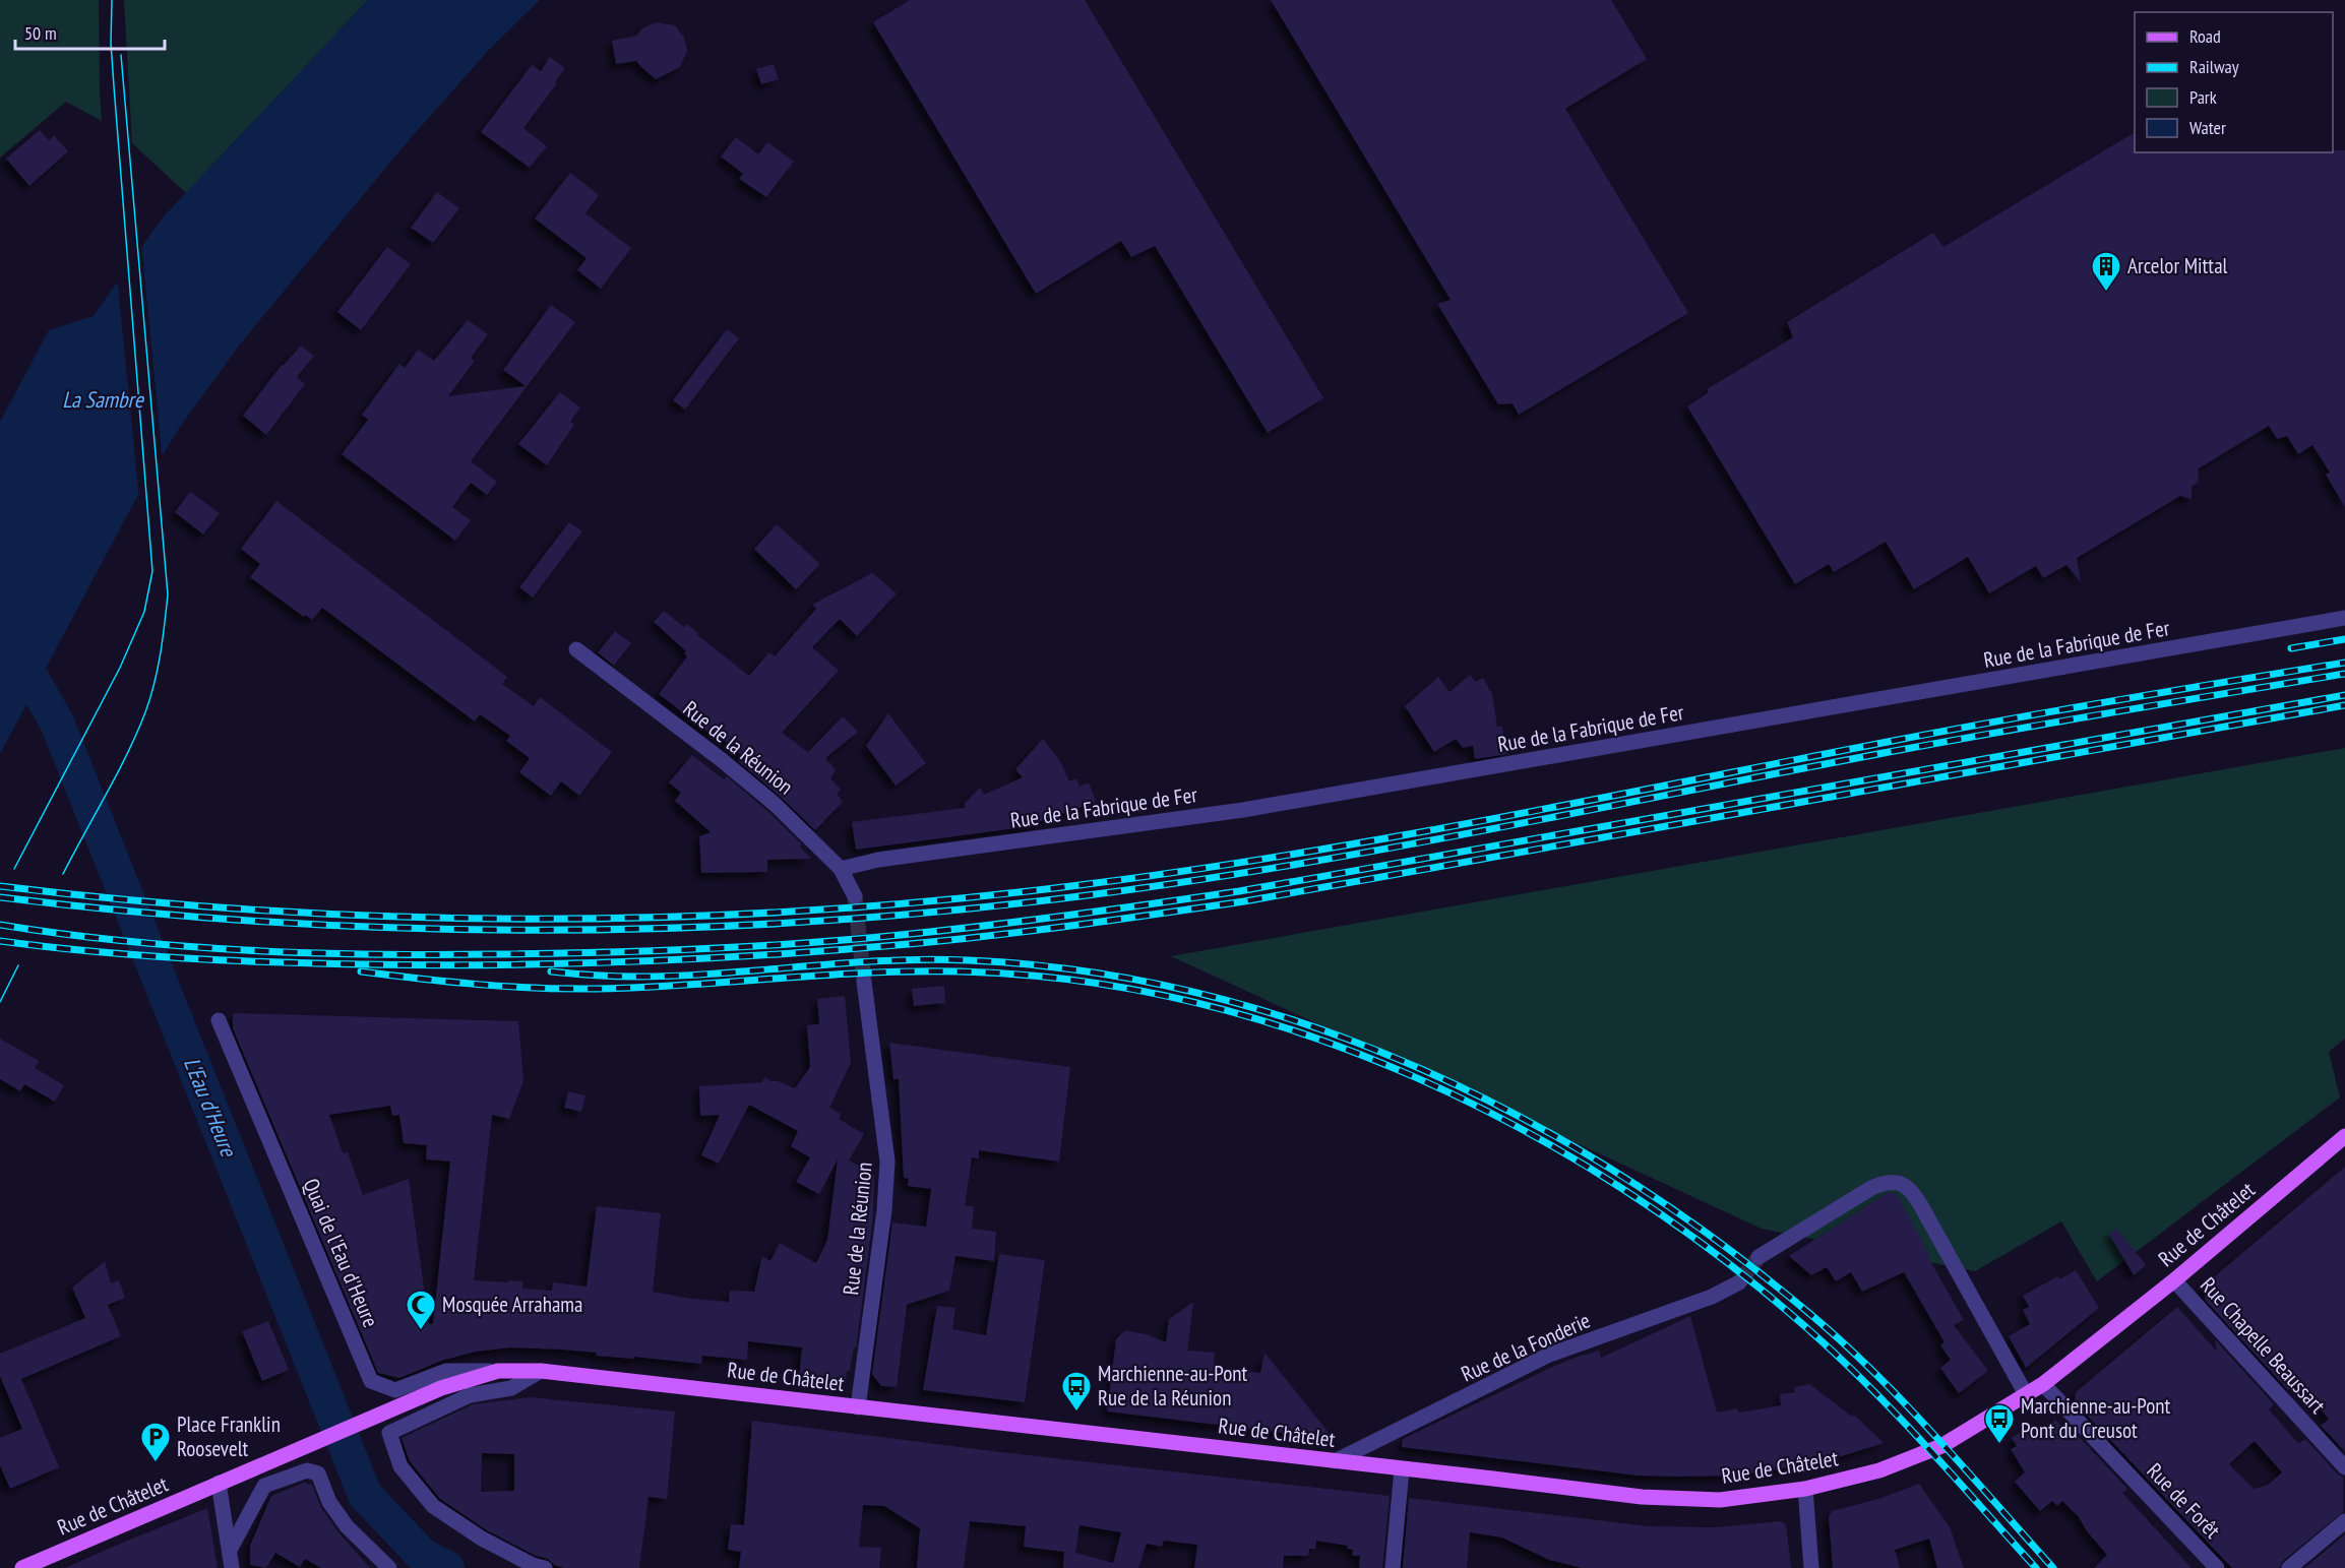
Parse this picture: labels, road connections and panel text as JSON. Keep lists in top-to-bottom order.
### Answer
{
  "streets": {
    "main road": ["Rue de Châtelet"],
    "street": [
      "Rue de la Fabrique de Fer",
      "Rue de la Réunion",
      "Quai de l'Eau d'Heure",
      "Rue Chapelle Beaussart",
      "Rue de la Fonderie",
      "Rue de Forêt"
    ]
  },
  "crossings": [
    ["Rue de la Fabrique de Fer", "Rue de la Réunion"],
    ["Rue de la Réunion", "Rue de Châtelet"],
    ["Rue de Châtelet", "Quai de l'Eau d'Heure"],
    ["Rue de Châtelet", "Rue Chapelle Beaussart"],
    ["Rue de Châtelet", "Rue de la Fonderie"],
    ["Rue de Châtelet", "Rue de Forêt"]
  ],
  "water": ["La Sambre", "L'Eau d'Heure"],
  "places": {
    "building": ["Arcelor Mittal"],
    "mosque": ["Mosquée Arrahama"],
    "bus stop": ["Marchienne-au-Pont Rue de la Réunion", "Marchienne-au-Pont Pont du Creusot"],
    "parking": ["Place Franklin Roosevelt"]
  },
  "legend": [
    "Road",
    "Railway",
    "Park",
    "Water"
  ],
  "scale_bar": "50 m"
}
